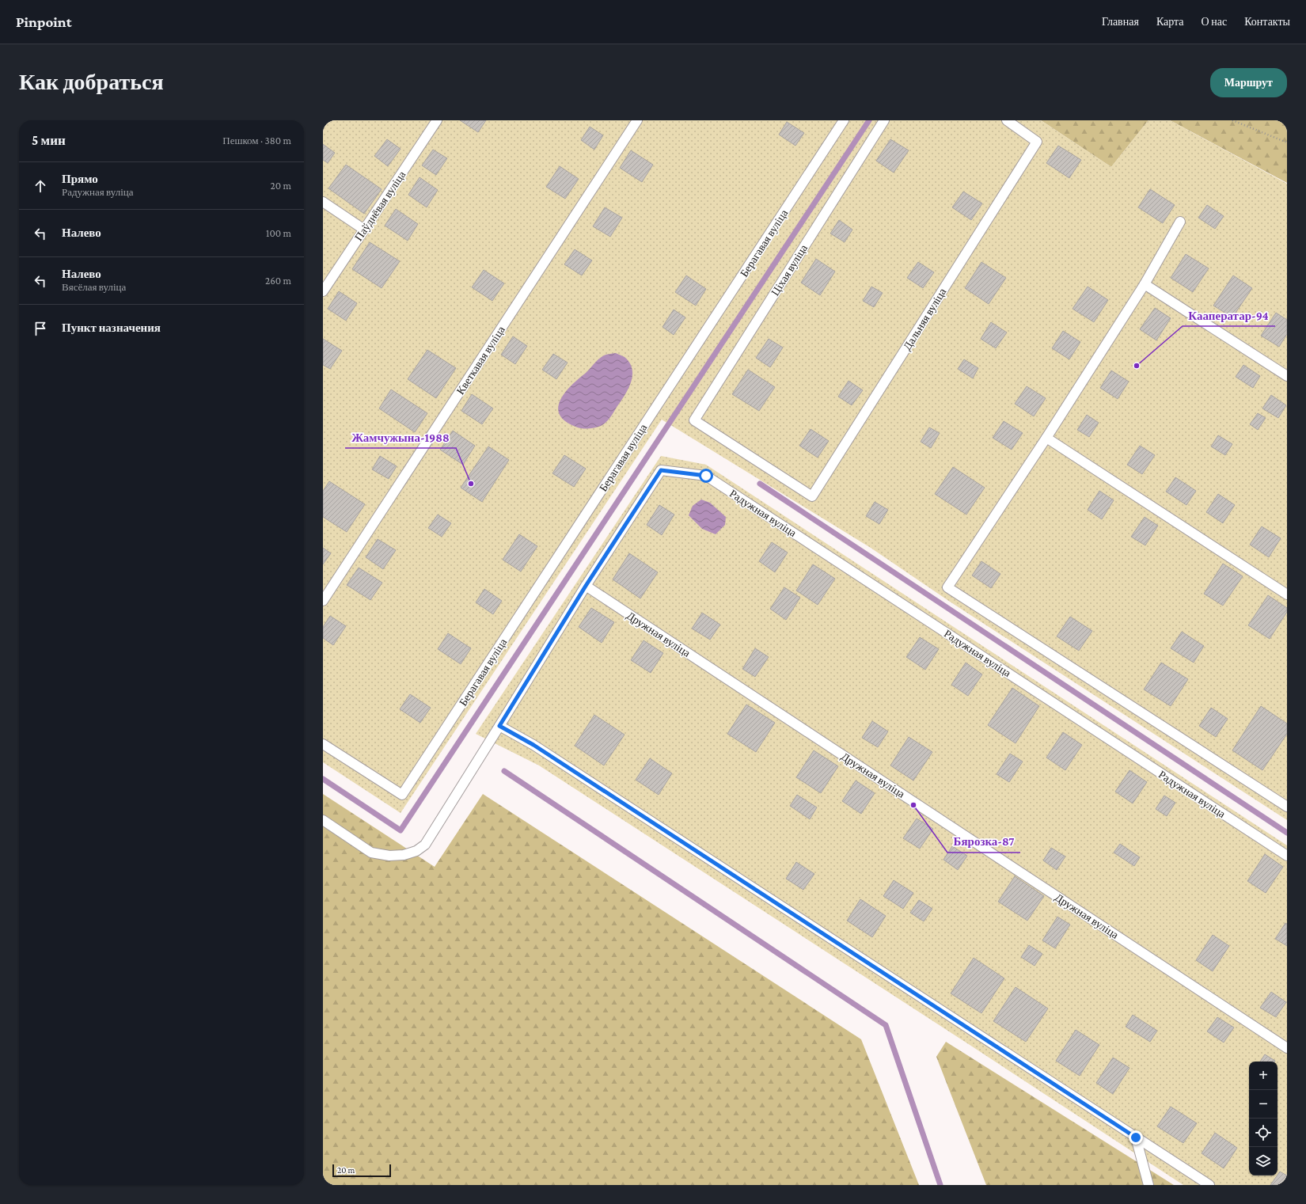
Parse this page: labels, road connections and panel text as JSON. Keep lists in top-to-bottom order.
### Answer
{
  "streets": {
    "lane": [
      "Паўднёвая вуліца",
      "Берагавая вуліца",
      "Ціхая вуліца",
      "Дальняя вуліца",
      "Кветкавая вуліца",
      "Радужная вуліца",
      "Дружная вуліца"
    ]
  },
  "crossings": [
    ["Ціхая вуліца", "Дальняя вуліца"],
    ["Радужная вуліца", "Дружная вуліца"]
  ],
  "places": ["Кааператар-94", "Жамчужына-1988", "Бярозка-87"],
  "scale_bar": "20 m",
  "page": {
    "header": "Pinpoint",
    "nav": [
      "Главная",
      "Карта",
      "О нас",
      "Контакты"
    ],
    "buttons": "Маршрут",
    "title": "Как добраться",
    "heading": ["5 мин", "Пешком · 380 m"],
    "list": [
      ["Прямо", "Радужная вуліца", "20 m"],
      ["Налево", "100 m"],
      ["Налево", "Вясёлая вуліца", "260 m"],
      "Пункт назначения"
    ],
    "map_buttons": ["+", "−"],
    "scale": "20 m"
  }
}
